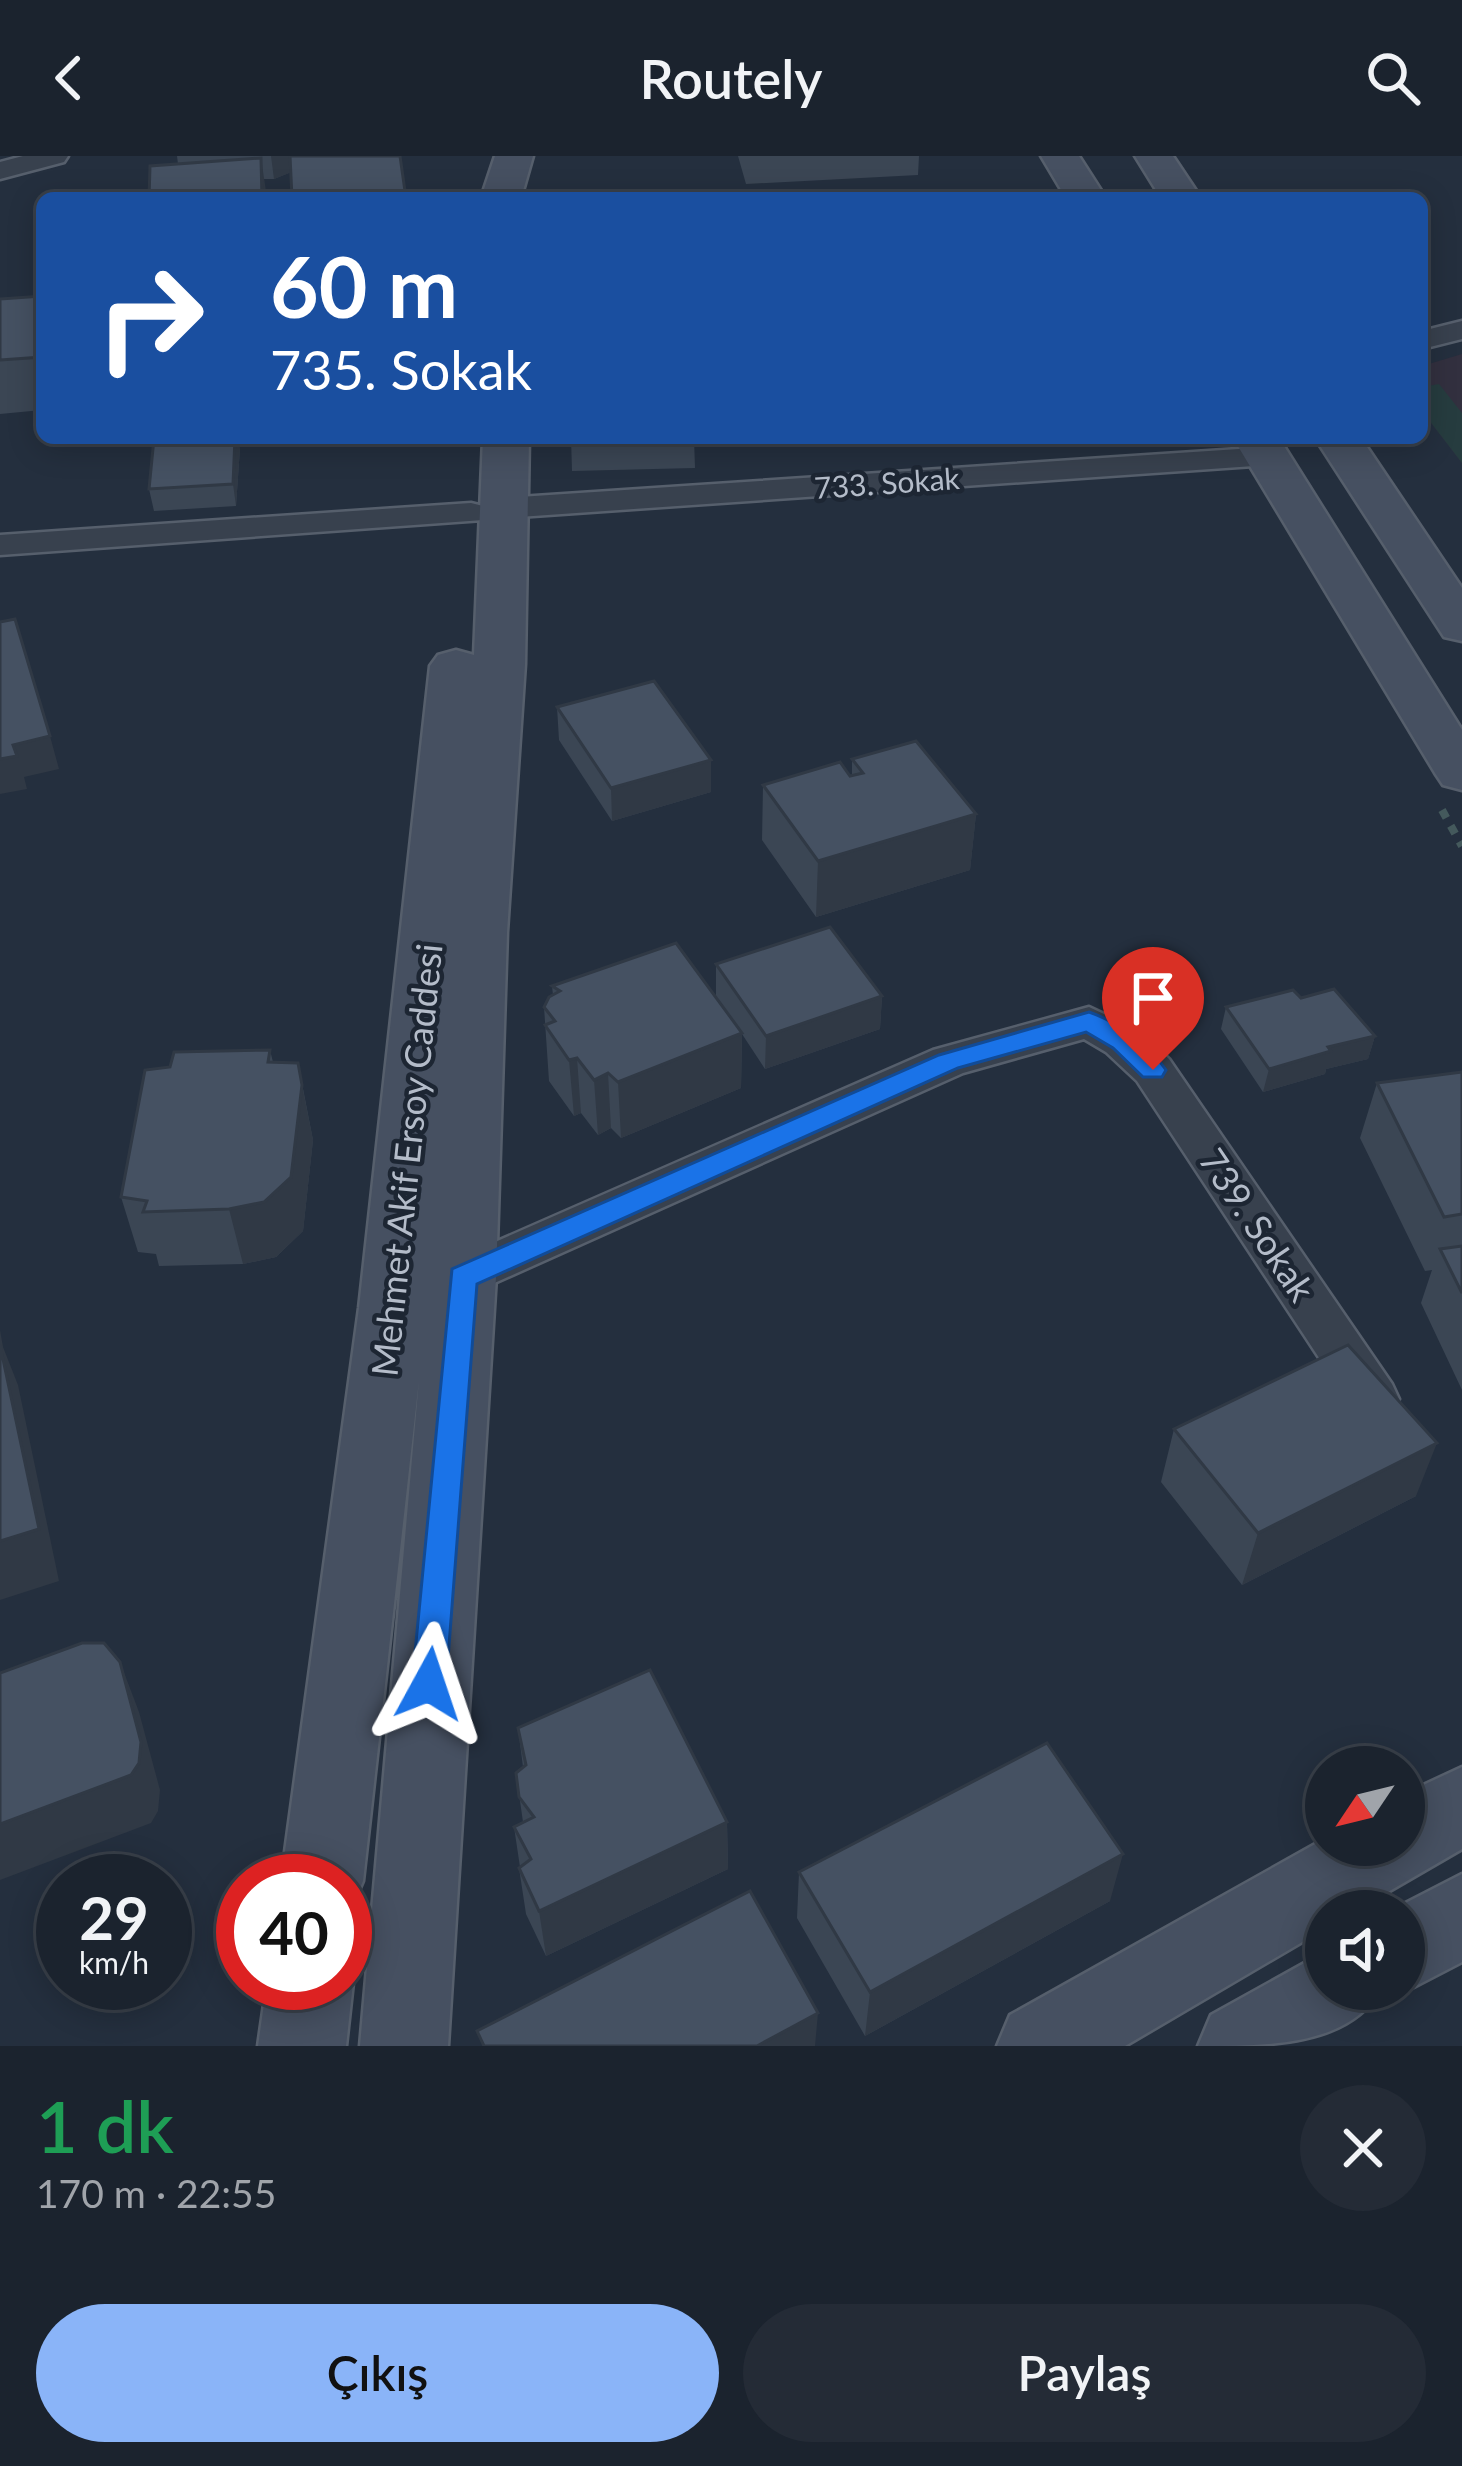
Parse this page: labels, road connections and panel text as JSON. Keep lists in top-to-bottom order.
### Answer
{
  "streets": {
    "street": ["733. Sokak", "Mehmet Akif Ersoy Caddesi", "739. Sokak"]
  },
  "crossings": [
    ["733. Sokak", "Mehmet Akif Ersoy Caddesi"]
  ],
  "north": "bottom left",
  "page": {
    "header": "Routely",
    "turn": ["60 m", "735. Sokak"],
    "speed": "29 km/h",
    "limit": "40",
    "heading": ["1 dk", "170 m · 22:55"],
    "buttons": ["Çıkış", "Paylaş"]
  }
}
